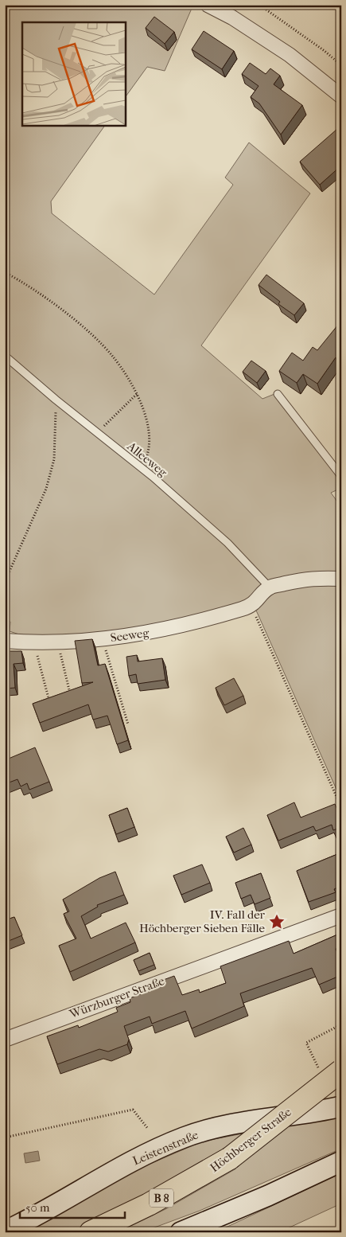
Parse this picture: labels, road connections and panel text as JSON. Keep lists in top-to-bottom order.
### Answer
{
  "streets": {
    "main road": ["Höchberger Straße", "Leistenstraße", "B 8"],
    "street": ["Seeweg", "Würzburger Straße"],
    "lane": ["Alleeweg"]
  },
  "places": {
    "place": ["IV. Fall der Höchberger Sieben Fälle"]
  },
  "scale_bar": "50 m"
}
